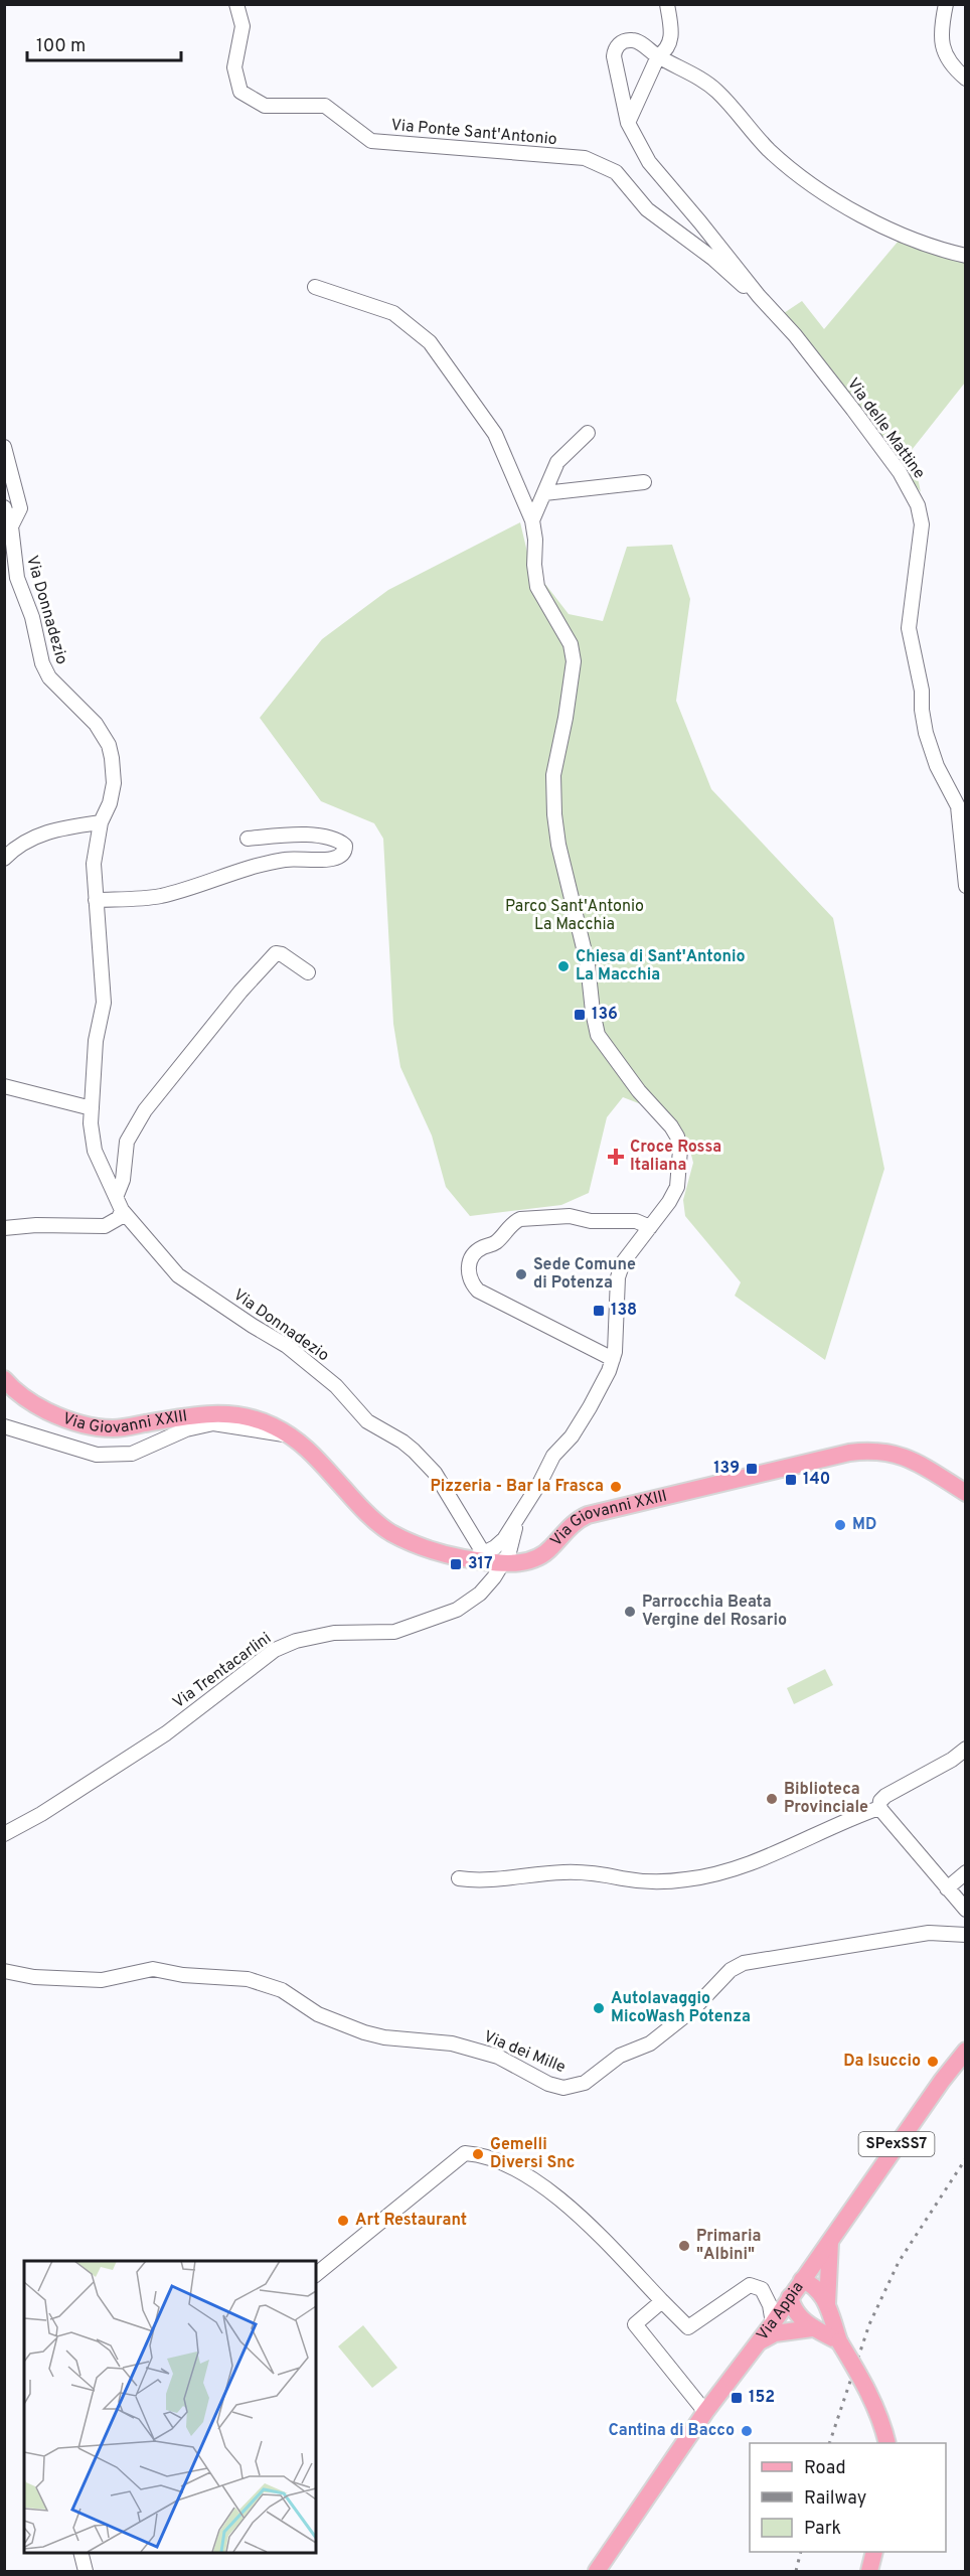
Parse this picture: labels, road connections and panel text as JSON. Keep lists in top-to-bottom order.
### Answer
{
  "streets": {
    "main road": ["Via Giovanni XXIII", "SPexSS7", "Via Appia"],
    "street": [
      "Via Ponte Sant'Antonio",
      "Via delle Mattine",
      "Via Donnadezio",
      "Via Trentacarlini",
      "Via dei Mille"
    ]
  },
  "crossings": [
    ["Via Ponte Sant'Antonio", "Via delle Mattine"],
    ["Via Donnadezio", "Via Giovanni XXIII"],
    ["Via Giovanni XXIII", "Via Trentacarlini"]
  ],
  "parks": ["Parco Sant'Antonio La Macchia"],
  "places": {
    "other": [
      "Chiesa di Sant'Antonio La Macchia",
      "Sede Comune di Potenza",
      "Pizzeria - Bar la Frasca",
      "MD",
      "Parrocchia Beata Vergine del Rosario",
      "Biblioteca Provinciale",
      "Autolavaggio MicoWash Potenza",
      "Da Isuccio",
      "Gemelli Diversi Snc",
      "Art Restaurant",
      "Primaria \"Albini\"",
      "Cantina di Bacco"
    ],
    "transit": [
      "136",
      "138",
      "139",
      "140",
      "317",
      "152"
    ],
    "health": ["Croce Rossa Italiana"]
  },
  "legend": ["Road", "Railway", "Park"],
  "scale_bar": "100 m"
}
